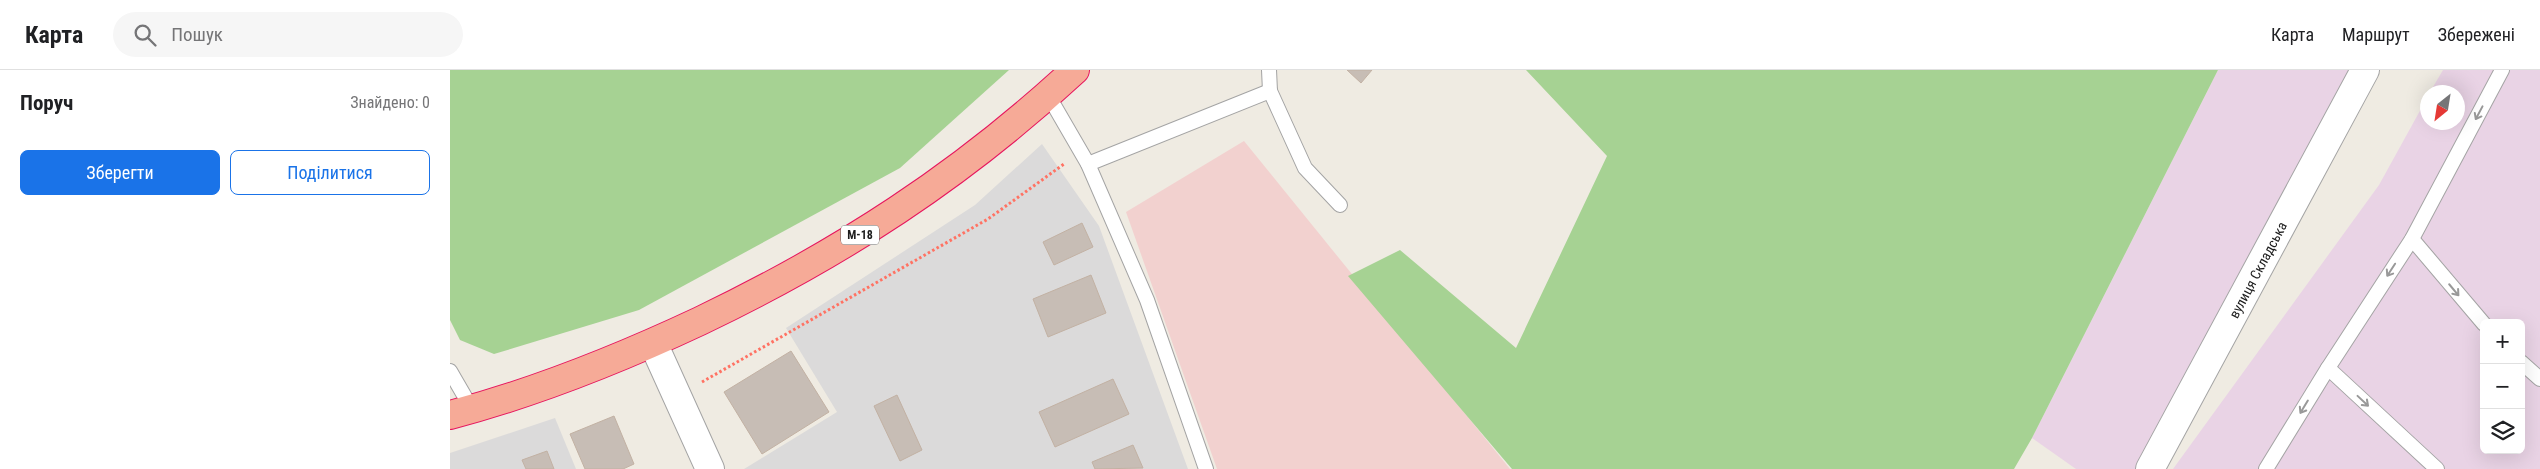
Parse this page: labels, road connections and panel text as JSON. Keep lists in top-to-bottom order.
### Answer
{
  "streets": {
    "highway": ["М-18"],
    "street": ["вулиця Складська"]
  },
  "north": "bottom left",
  "page": {
    "header": "Карта",
    "search": "Пошук",
    "nav": ["Карта", "Маршрут", "Збережені"],
    "heading": ["Поруч", "Знайдено: 0"],
    "buttons": ["Зберегти", "Поділитися"],
    "map_buttons": ["+", "−"]
  }
}
